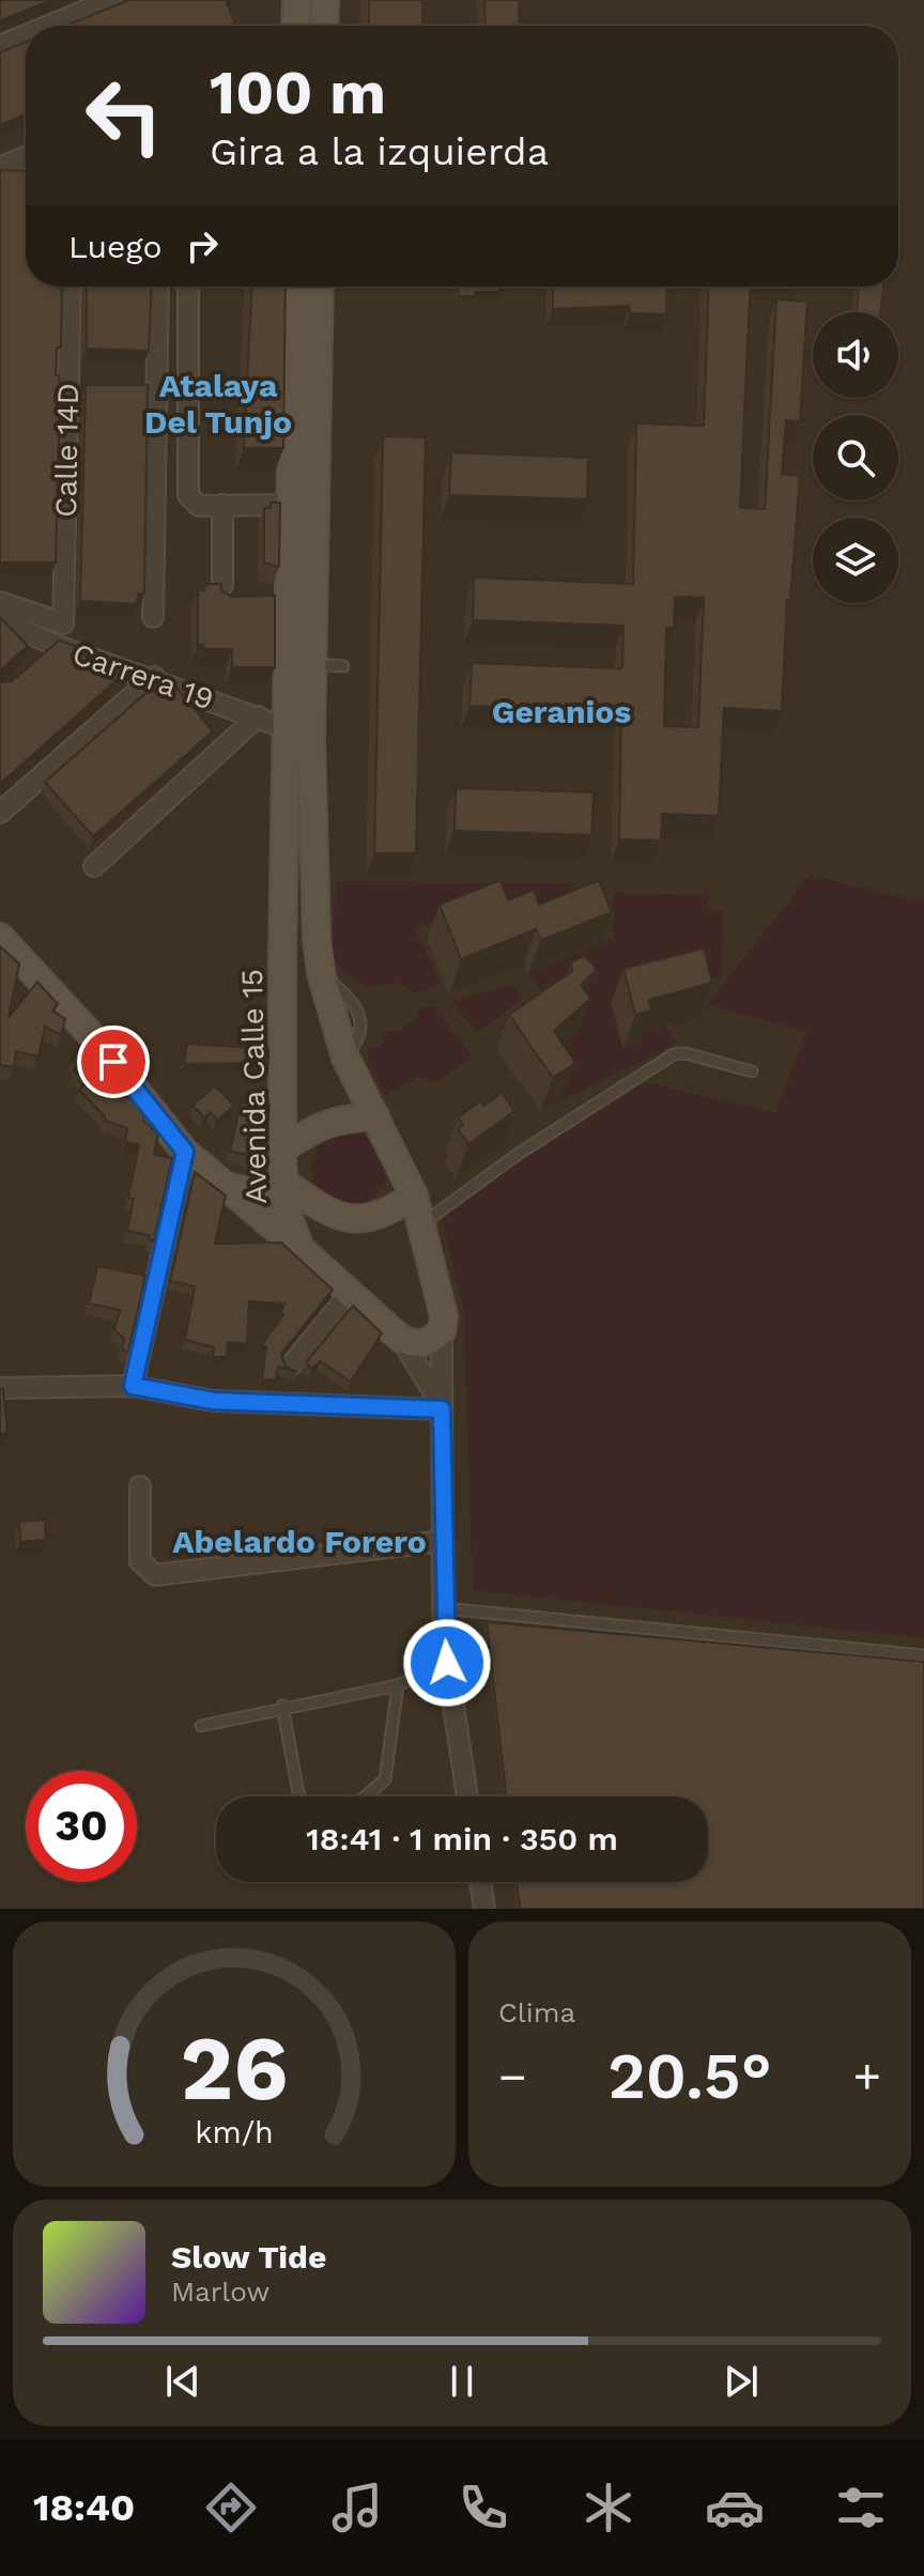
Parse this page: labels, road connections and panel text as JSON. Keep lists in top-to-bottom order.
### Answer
{
  "streets": {
    "main road": ["Avenida Calle 15"],
    "street": ["Calle 14D", "Carrera 19"]
  },
  "crossings": [
    ["Carrera 19", "Avenida Calle 15"]
  ],
  "districts": ["Atalaya Del Tunjo", "Geranios", "Abelardo Forero"],
  "page": {
    "turn": ["100 m", "Gira a la izquierda"],
    "then": "Luego",
    "limit": "30",
    "trip": "18:41 · 1 min · 350 m",
    "tile": "Clima",
    "heat": ["−", "20.5°", "+"],
    "song": ["Slow Tide", "Marlow"],
    "tabs": "18:40",
    "gauge": ["26", "km/h"]
  }
}
